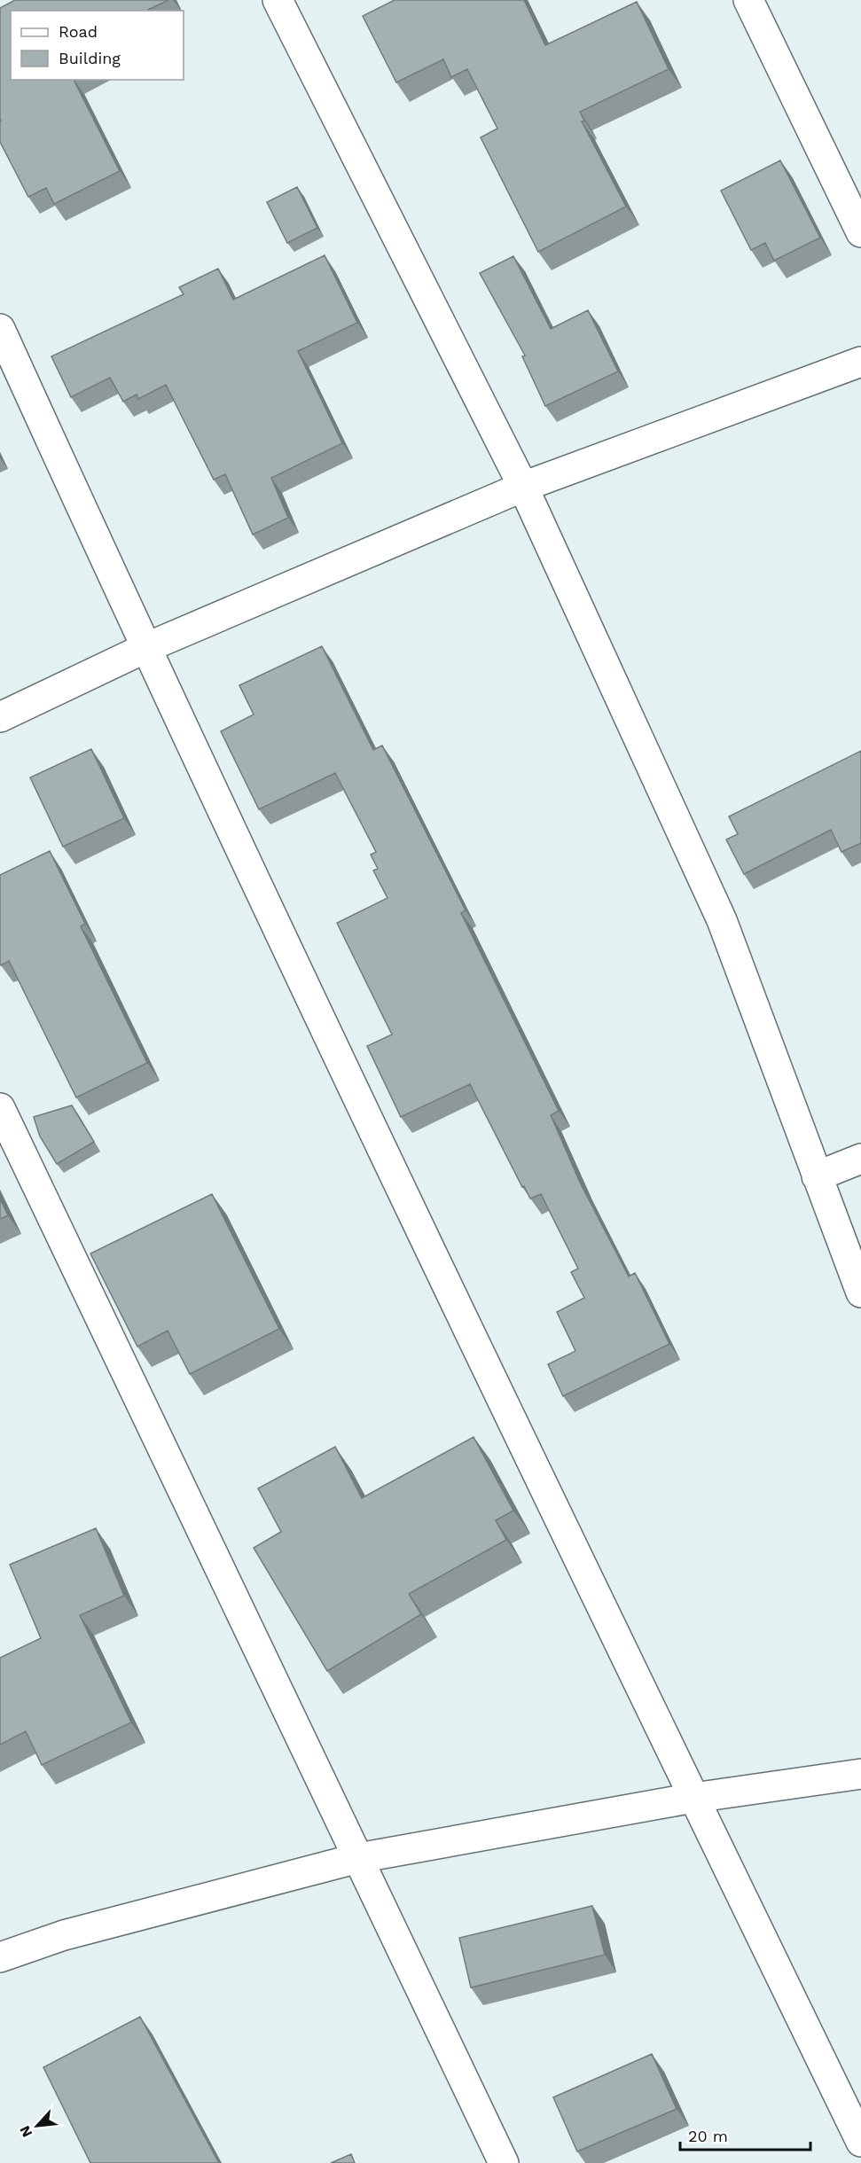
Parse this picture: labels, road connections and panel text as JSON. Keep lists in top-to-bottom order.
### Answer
{
  "legend": ["Road", "Building"],
  "scale_bar": "20 m",
  "north": "bottom left"
}
